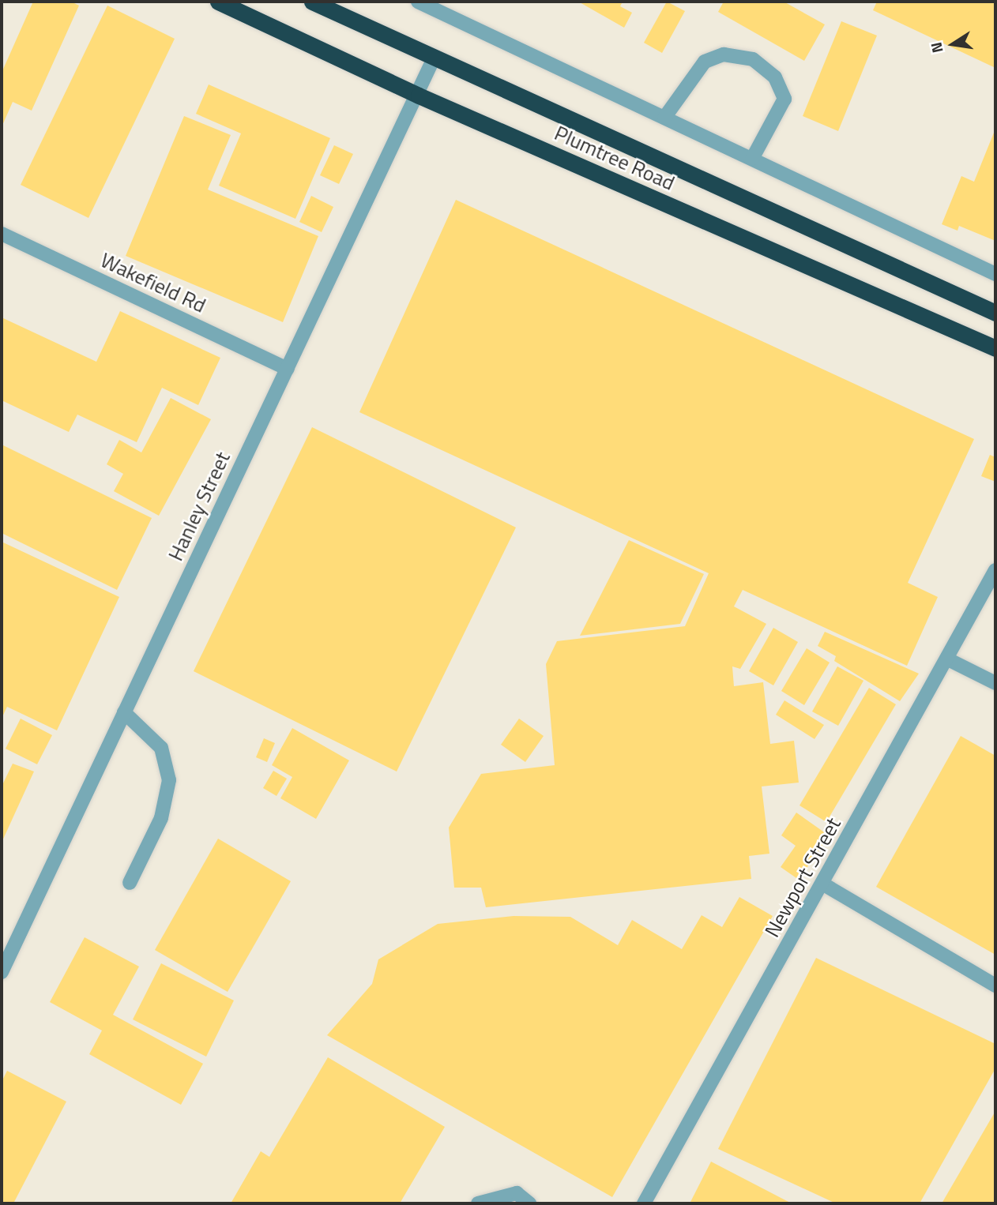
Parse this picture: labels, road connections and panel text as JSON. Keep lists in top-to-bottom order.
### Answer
{
  "streets": {
    "highway": ["Plumtree Road"],
    "street": ["Wakefield Rd", "Hanley Street", "Newport Street"]
  },
  "crossings": [
    ["Plumtree Road", "Hanley Street"],
    ["Wakefield Rd", "Hanley Street"]
  ],
  "north": "left"
}
